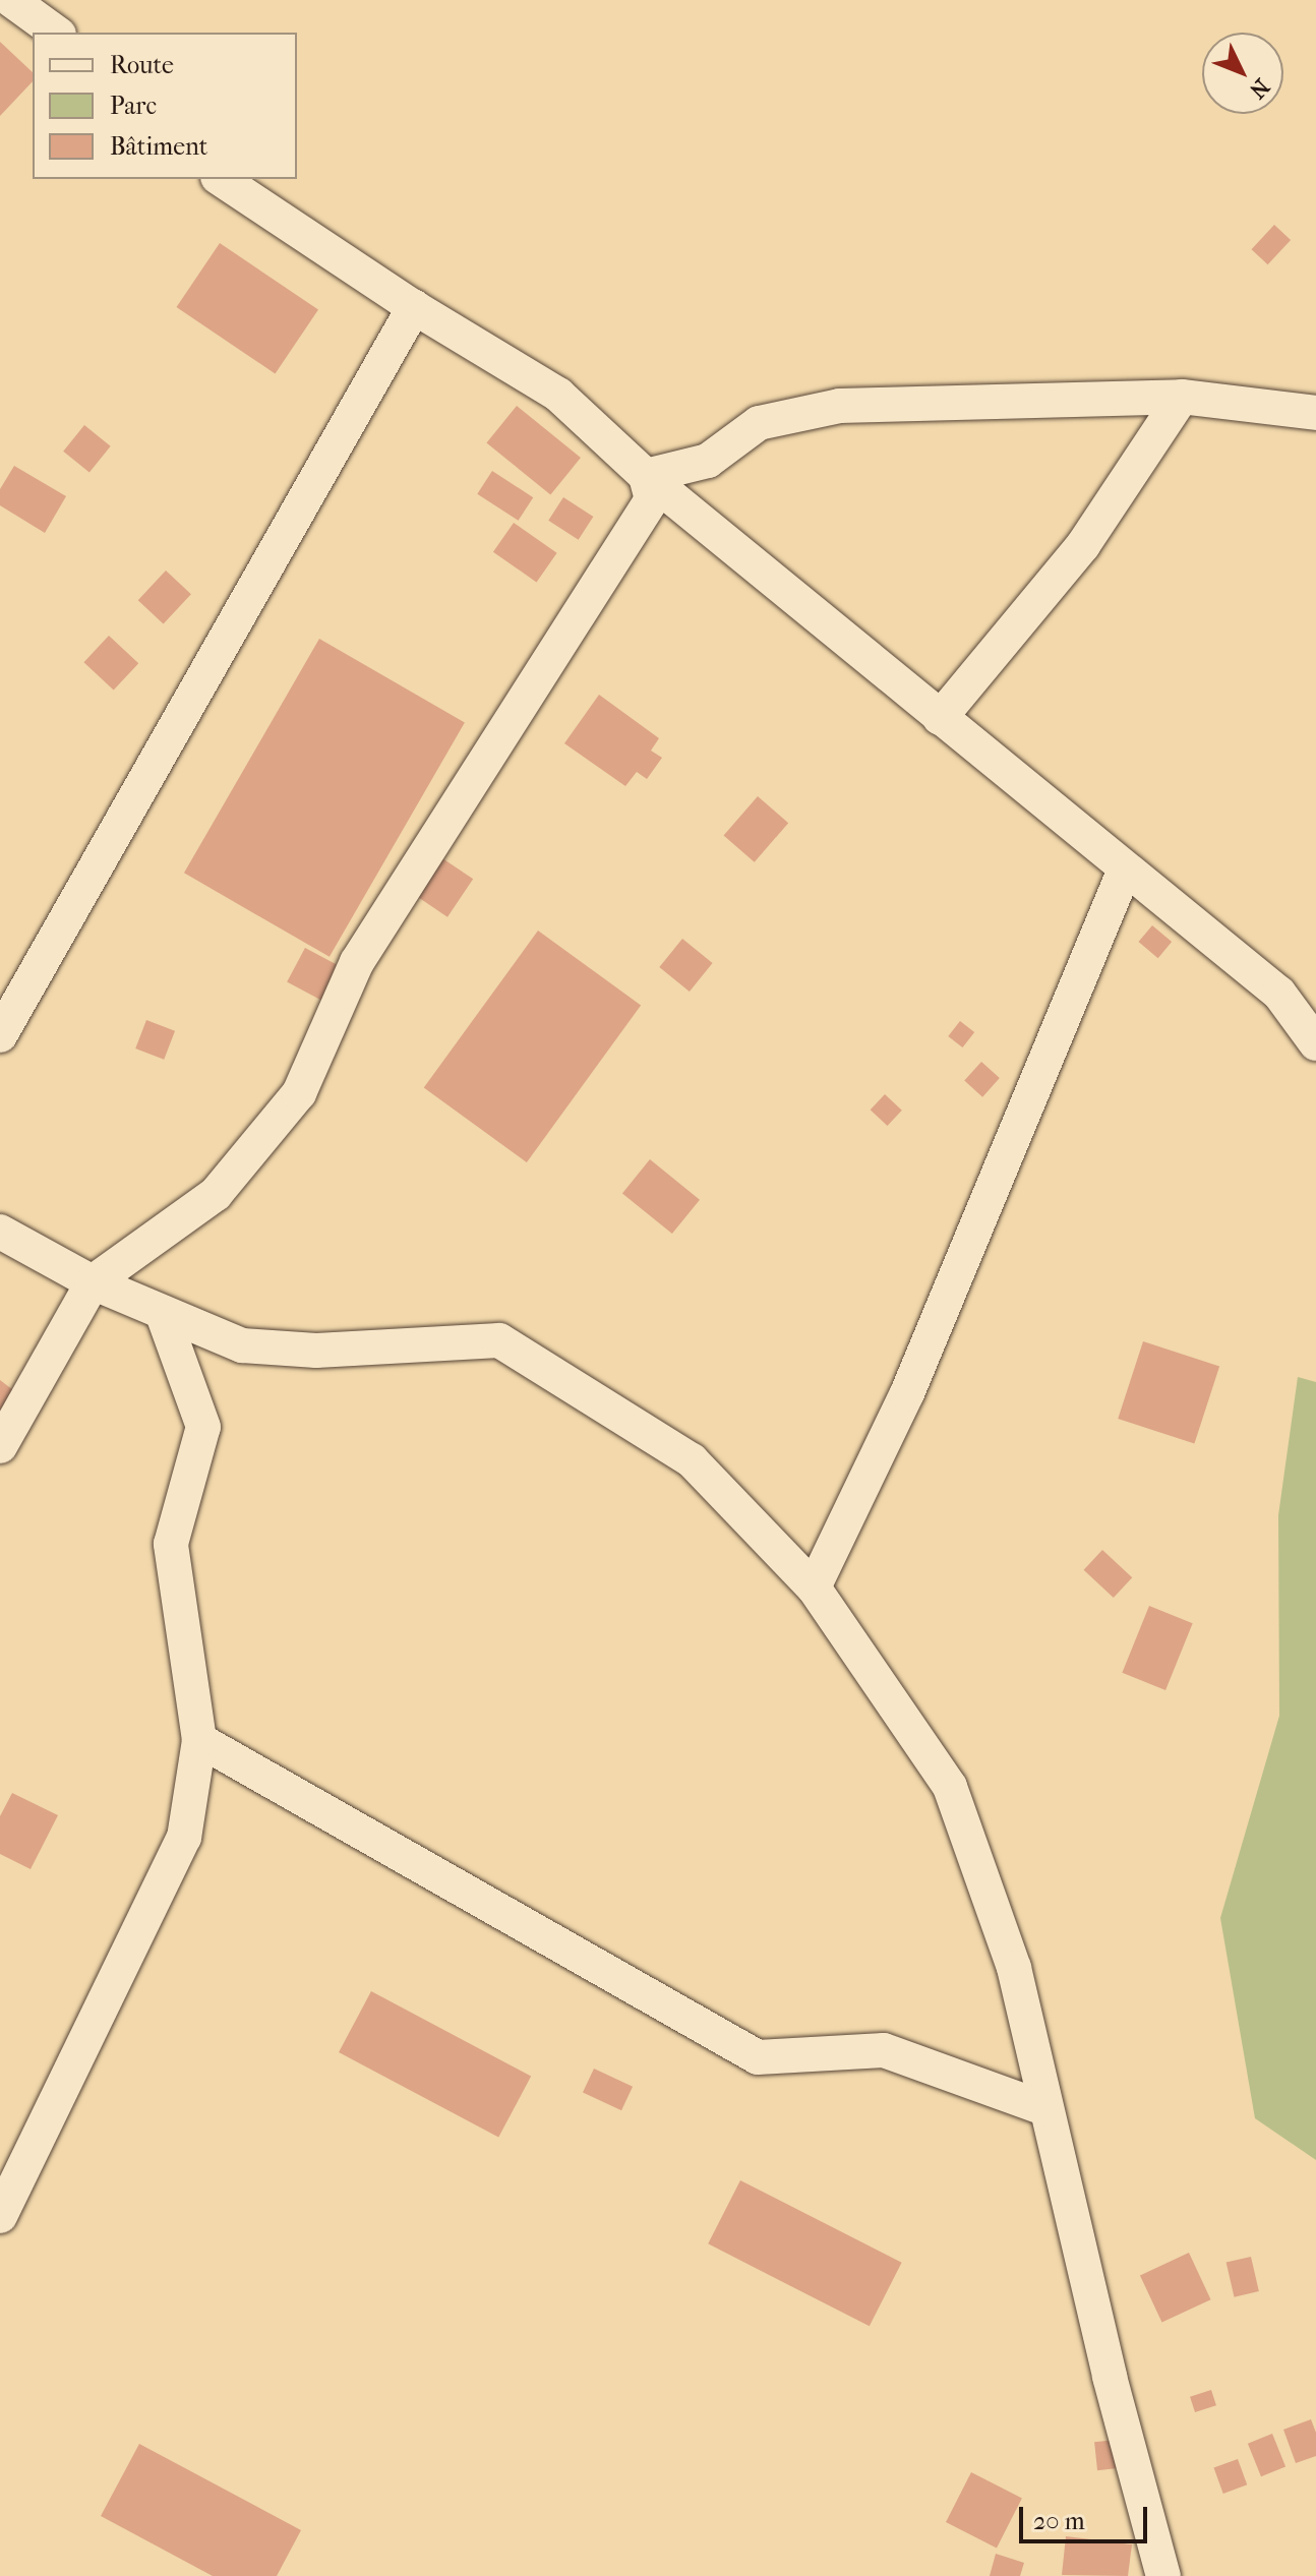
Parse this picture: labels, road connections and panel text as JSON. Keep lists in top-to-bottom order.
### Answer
{
  "legend": ["Route", "Parc", "Bâtiment"],
  "scale_bar": "20 m",
  "north": "bottom right"
}
